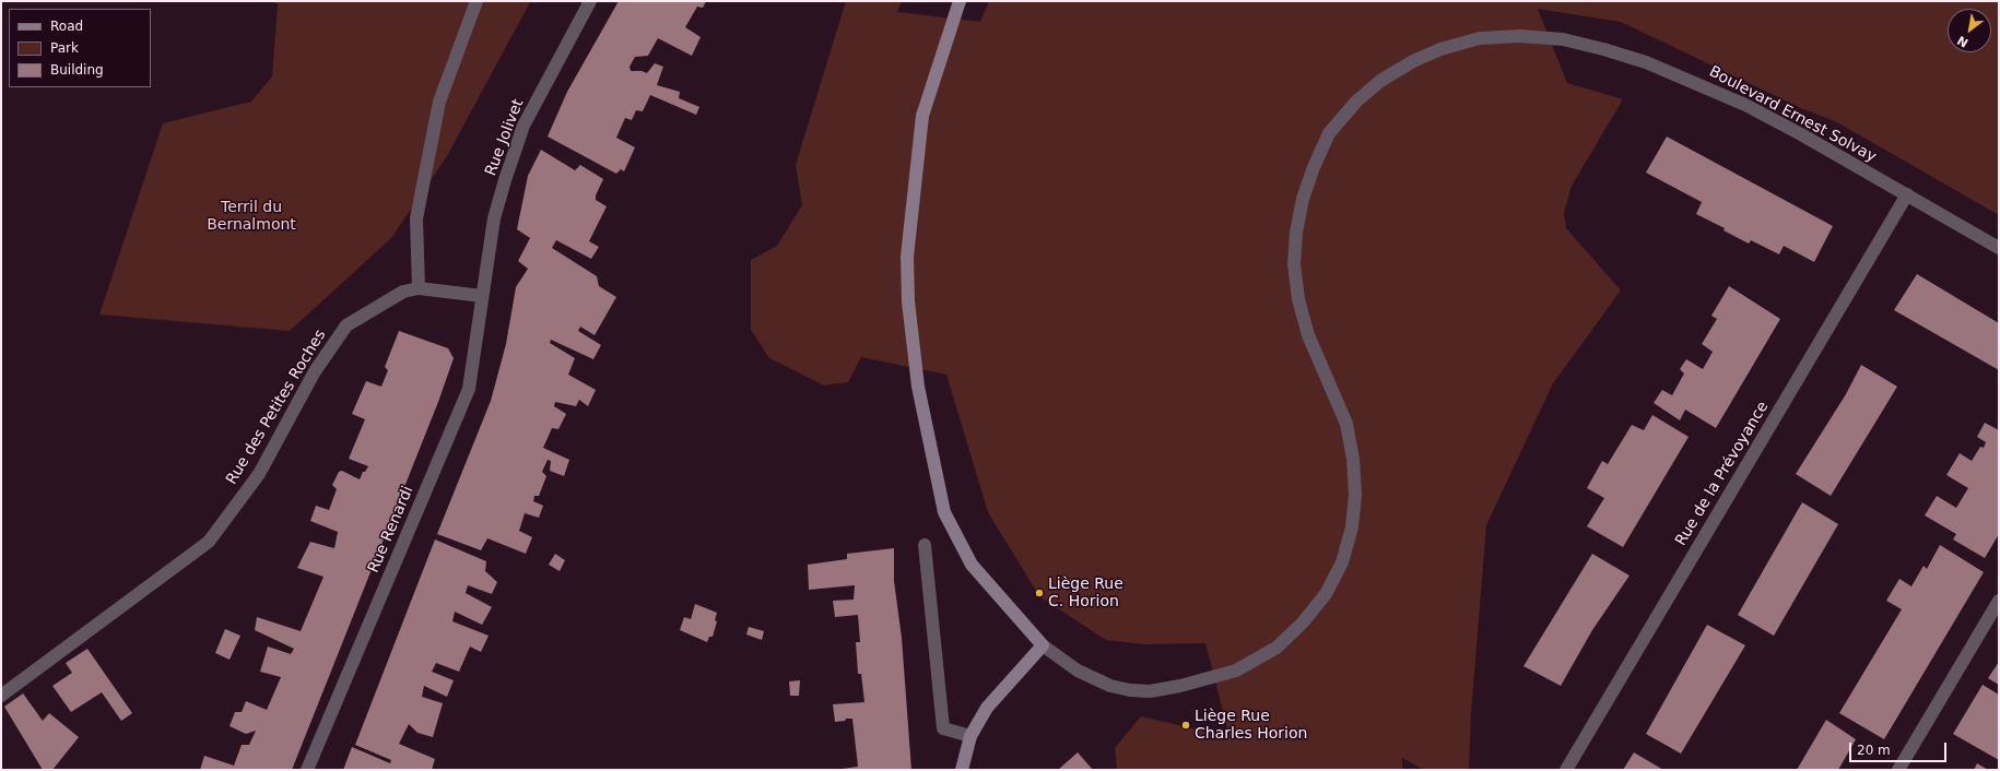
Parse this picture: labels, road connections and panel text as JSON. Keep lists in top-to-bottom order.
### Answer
{
  "streets": {
    "street": [
      "Boulevard Ernest Solvay",
      "Rue Jolivet",
      "Rue des Petites Roches",
      "Rue de la Prévoyance",
      "Rue Renardi"
    ]
  },
  "crossings": [
    ["Boulevard Ernest Solvay", "Rue de la Prévoyance"],
    ["Rue Jolivet", "Rue des Petites Roches"],
    ["Rue Jolivet", "Rue Renardi"],
    ["Rue des Petites Roches", "Rue Renardi"]
  ],
  "parks": ["Terril du Bernalmont"],
  "places": ["Liège Rue C. Horion", "Liège Rue Charles Horion"],
  "legend": ["Road", "Park", "Building"],
  "scale_bar": "20 m",
  "north": "bottom left"
}
